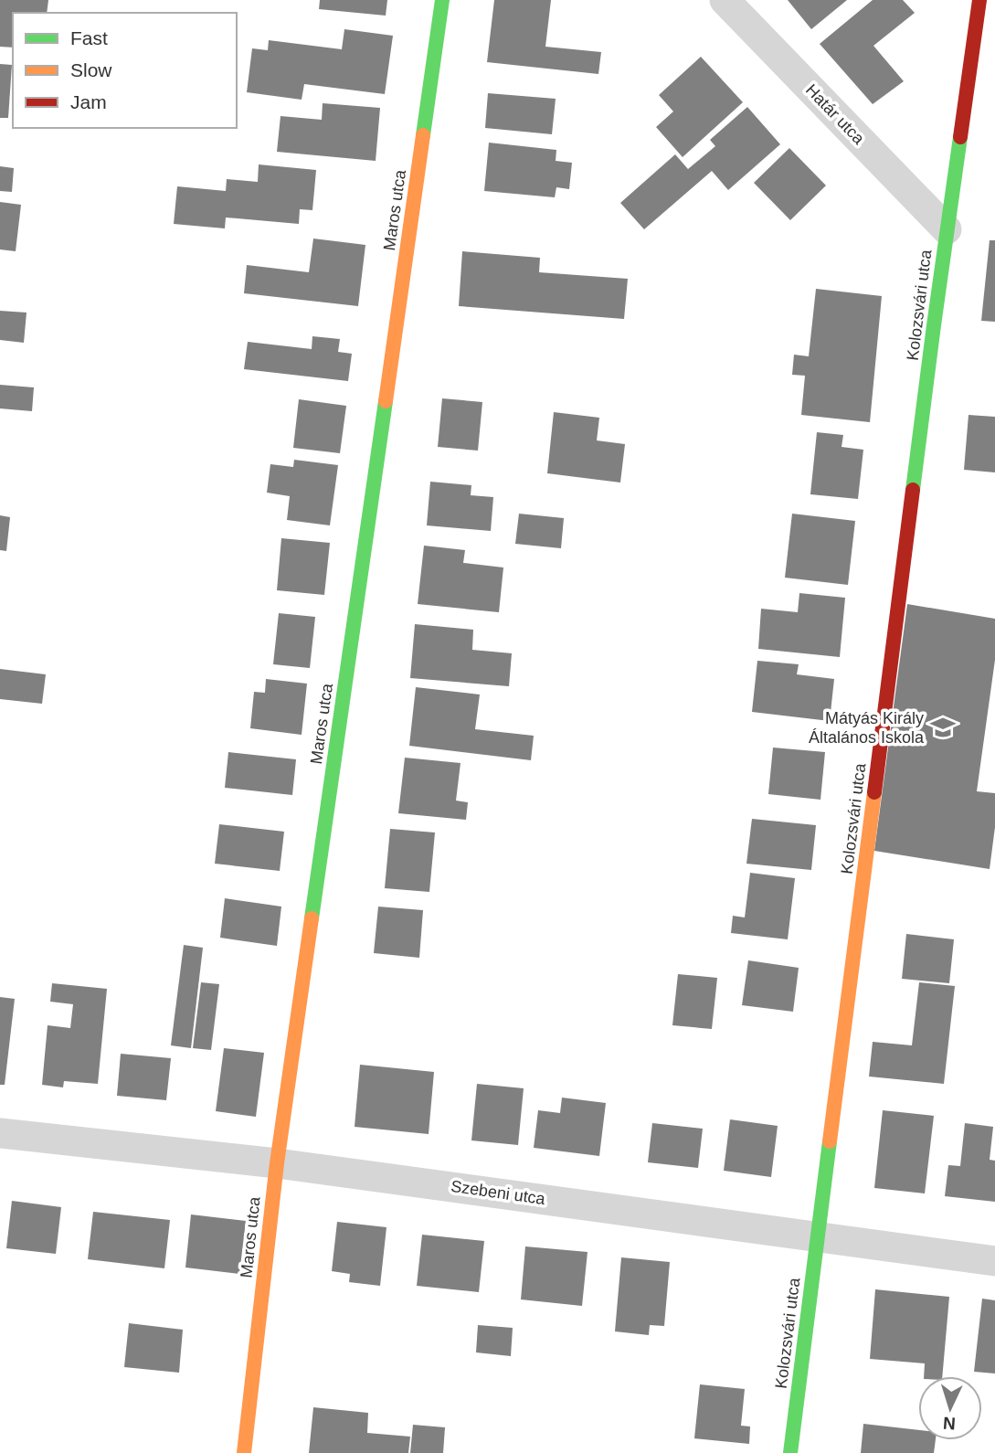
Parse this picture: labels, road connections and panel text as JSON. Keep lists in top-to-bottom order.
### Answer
{
  "streets": {
    "street": [
      "Határ utca",
      "Maros utca",
      "Kolozsvári utca",
      "Szebeni utca"
    ]
  },
  "crossings": [
    ["Határ utca", "Kolozsvári utca"],
    ["Maros utca", "Szebeni utca"],
    ["Kolozsvári utca", "Szebeni utca"]
  ],
  "places": {
    "school or university": ["Mátyás Király Általános Iskola"]
  },
  "legend": ["Fast", "Slow", "Jam"],
  "north": "bottom"
}
